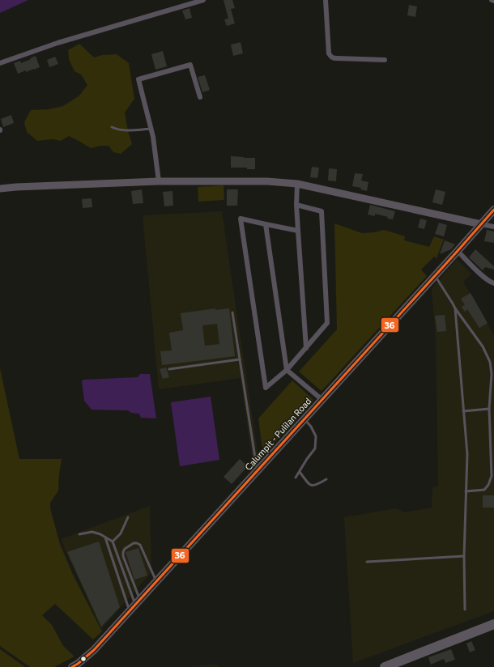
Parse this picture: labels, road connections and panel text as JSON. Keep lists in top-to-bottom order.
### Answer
{
  "streets": {
    "main road": ["Calumpit - Pulilan Road"]
  },
  "lines": ["transit line 36"]
}
